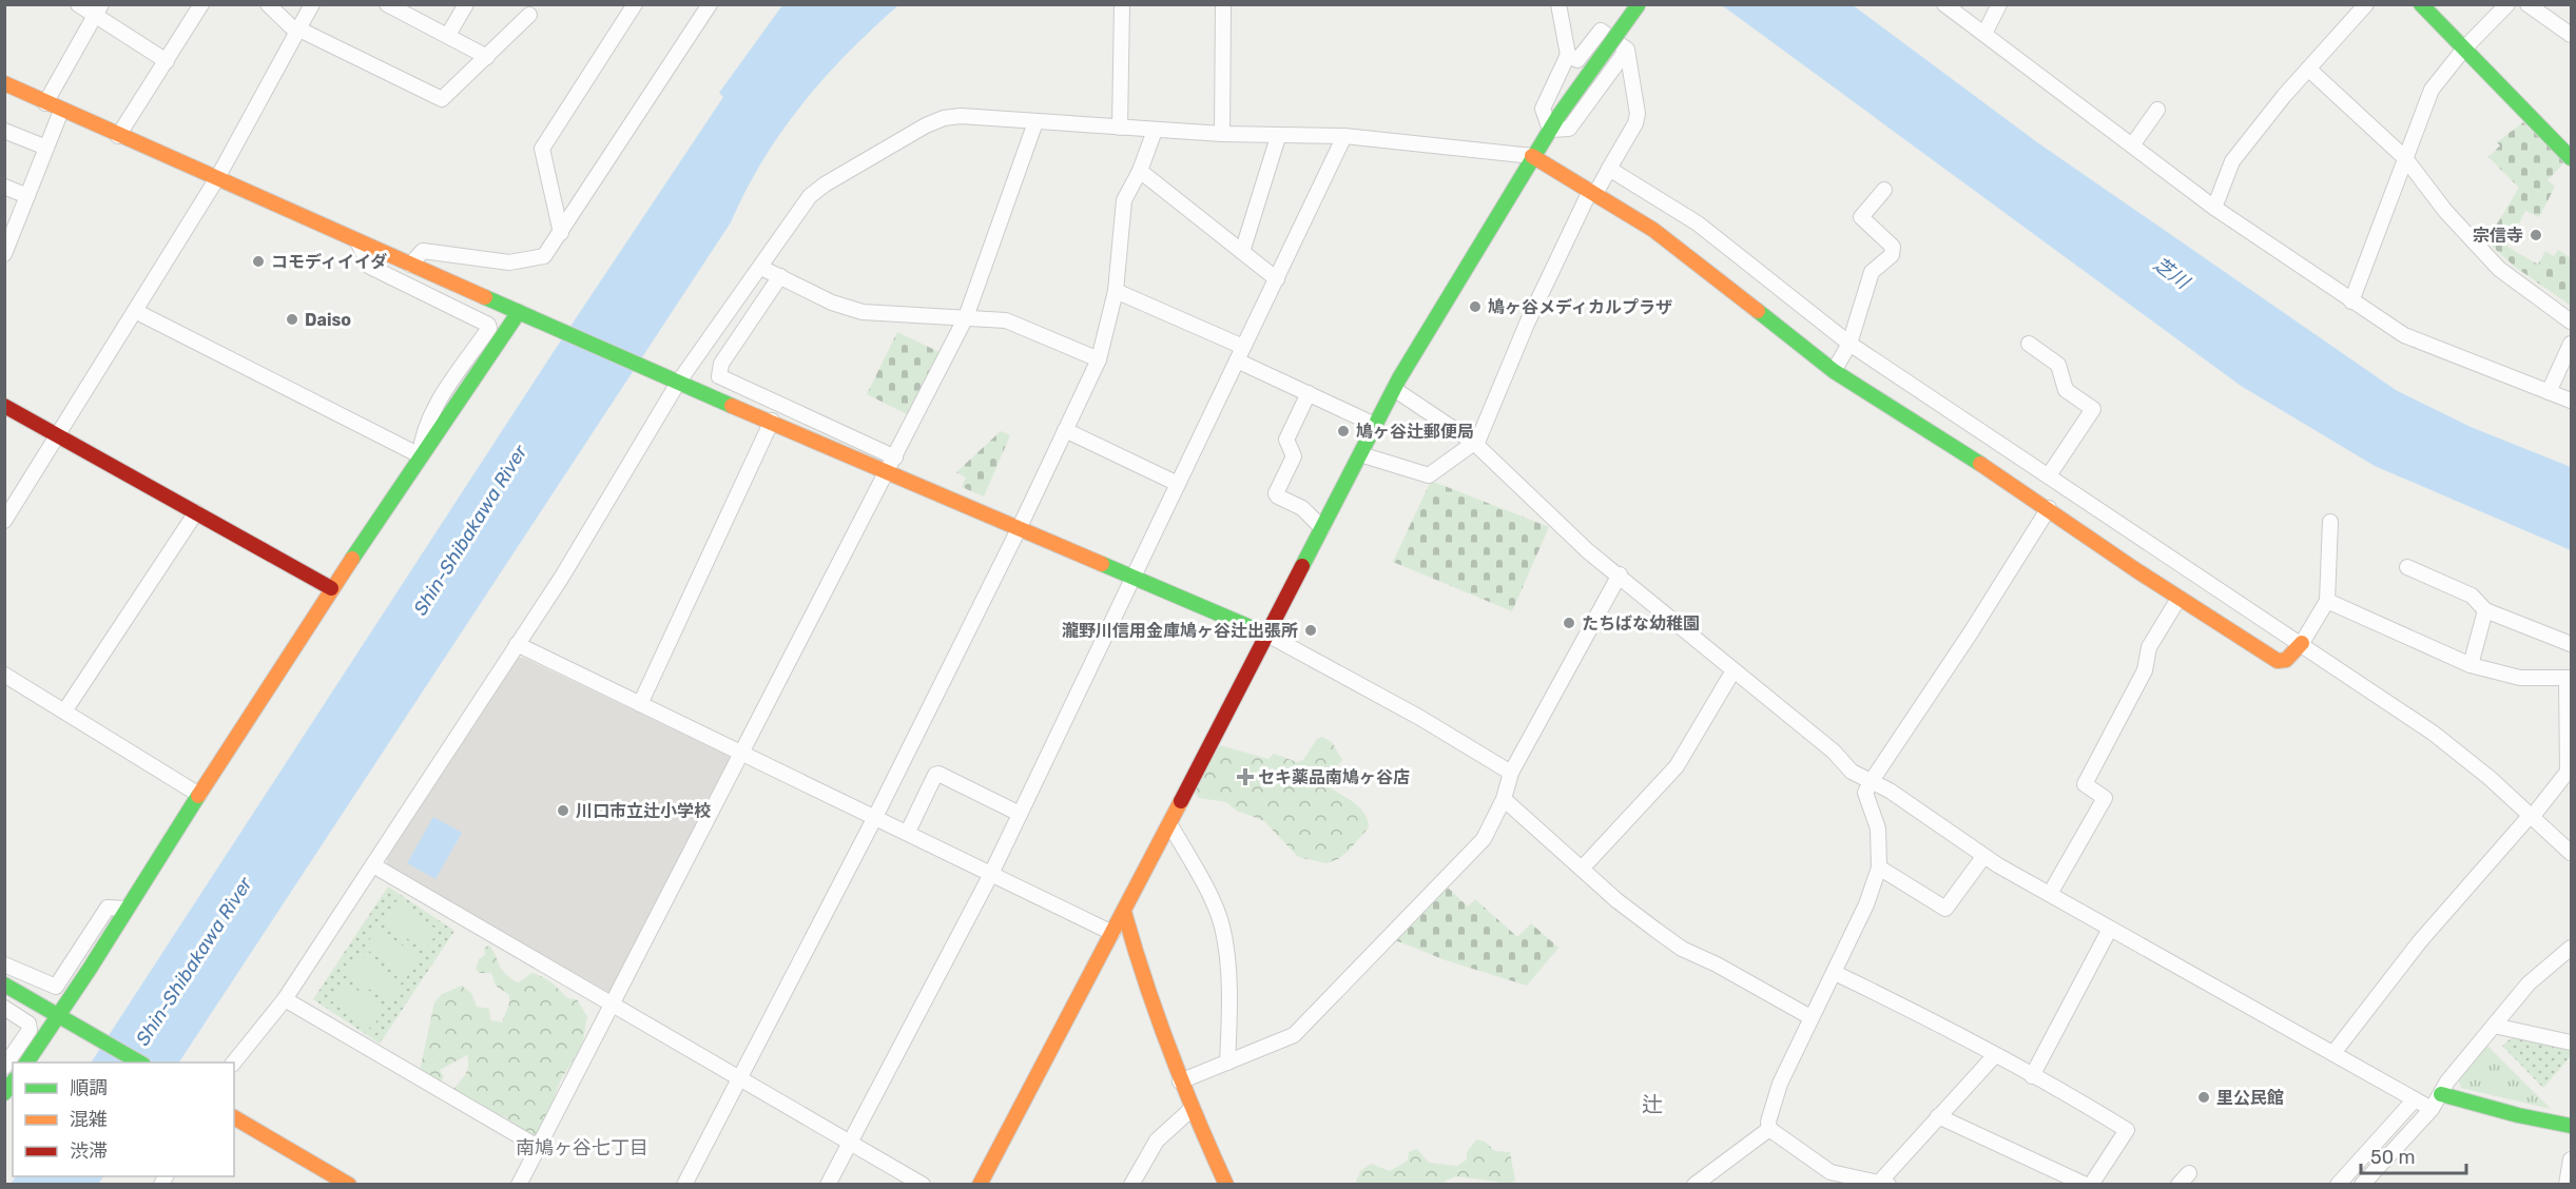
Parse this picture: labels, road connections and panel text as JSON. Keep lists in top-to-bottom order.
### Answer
{
  "districts": ["辻", "南鳩ヶ谷七丁目"],
  "water": ["芝川", "Shin-Shibakawa River"],
  "places": {
    "other": [
      "宗信寺",
      "コモディイイダ",
      "鳩ヶ谷メディカルプラザ",
      "Daiso",
      "鳩ヶ谷辻郵便局",
      "たちばな幼稚園",
      "瀧野川信用金庫鳩ヶ谷辻出張所",
      "川口市立辻小学校",
      "里公民館"
    ],
    "health": ["セキ薬品南鳩ヶ谷店"]
  },
  "legend": ["順調", "混雑", "渋滞"],
  "scale_bar": "50 m"
}
